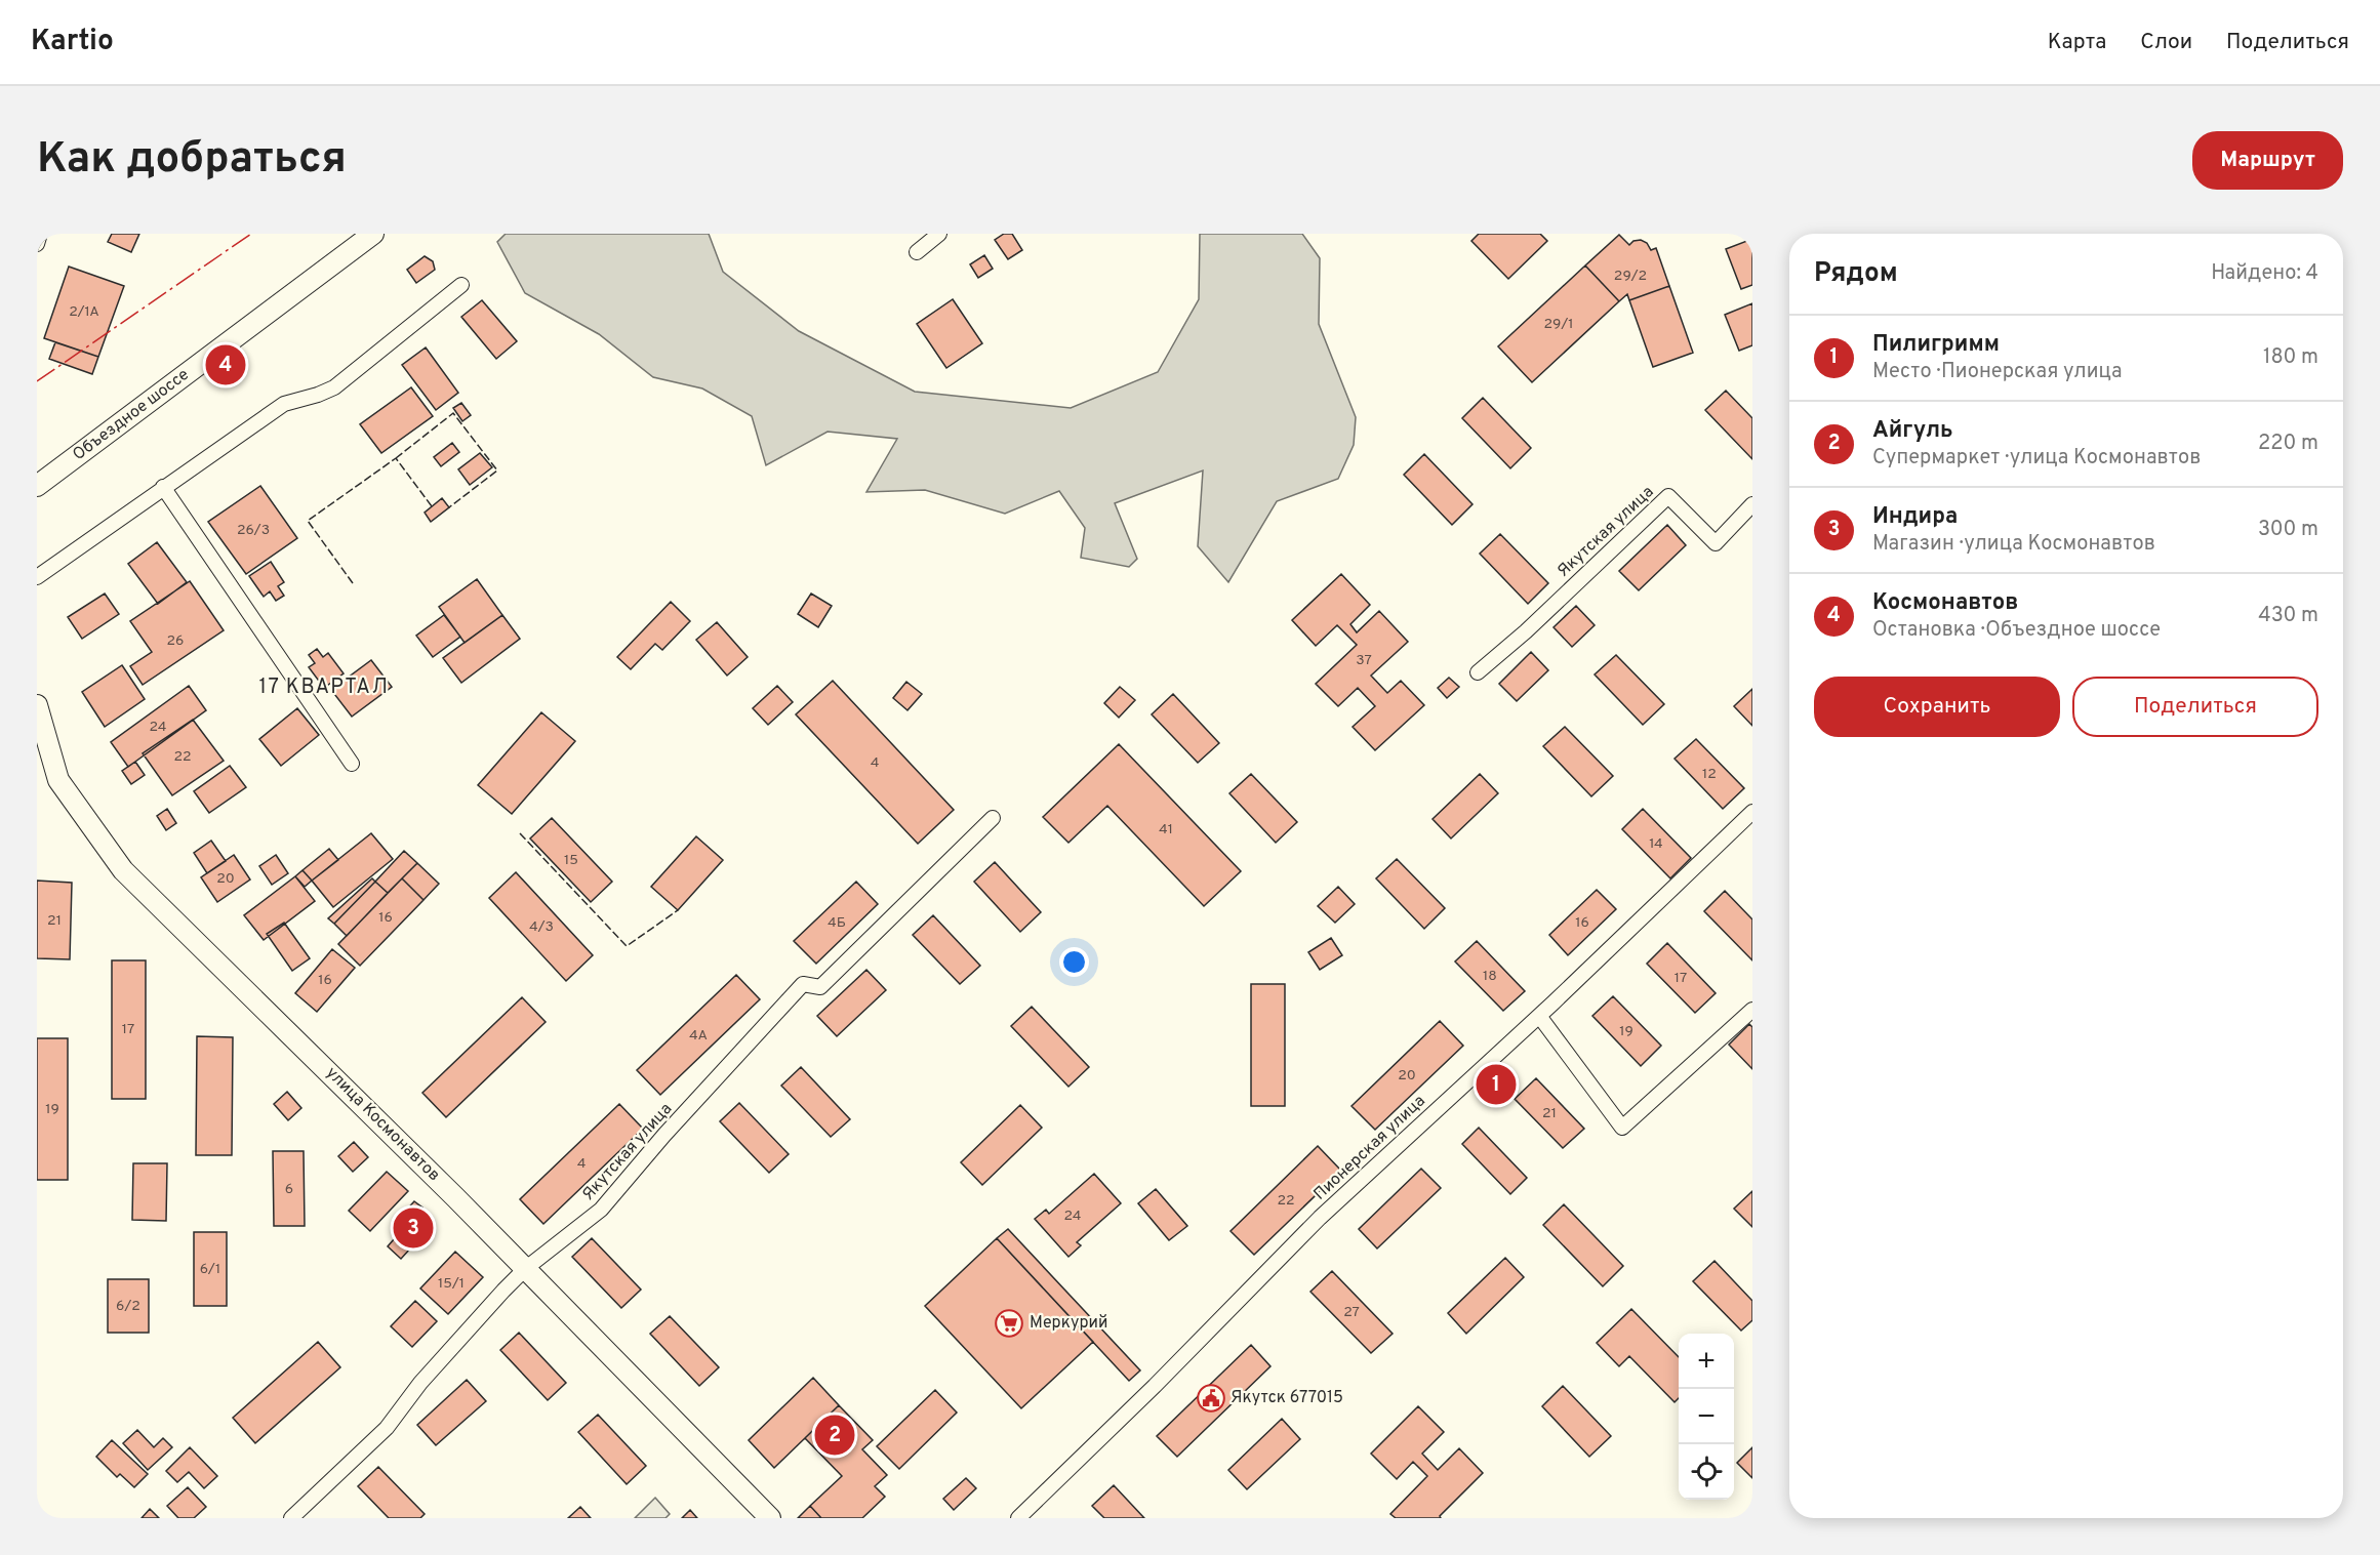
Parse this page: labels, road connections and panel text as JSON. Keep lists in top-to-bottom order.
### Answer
{
  "streets": {
    "street": [
      "Объездное шоссе",
      "Якутская улица",
      "улица Космонавтов",
      "Пионерская улица"
    ]
  },
  "crossings": [
    ["Якутская улица", "улица Космонавтов"]
  ],
  "districts": ["17 КВАРТАЛ"],
  "places": {
    "supermarket": ["Меркурий"],
    "public building": ["Якутск 677015"]
  },
  "house_numbers": [
    "29/2",
    "2/1А",
    "29/1",
    "26/3",
    "26",
    "37",
    "24",
    "22",
    "4",
    "12",
    "41",
    "14",
    "15",
    "20",
    "16",
    "21",
    "4Б",
    "16",
    "4/3",
    "18",
    "17",
    "16",
    "17",
    "19",
    "4А",
    "20",
    "19",
    "21",
    "4",
    "6",
    "22",
    "24",
    "6/1",
    "15/1",
    "6/2",
    "27"
  ],
  "page": {
    "header": "Kartio",
    "nav": ["Карта", "Слои", "Поделиться"],
    "buttons": [
      "Маршрут",
      ["Сохранить", "Поделиться"]
    ],
    "title": "Как добраться",
    "heading": ["Рядом", "Найдено: 4"],
    "list": [
      {
        "mark": "1",
        "name": "Пилигримм",
        "note": "Место · Пионерская улица",
        "value": "180 m"
      },
      {
        "mark": "2",
        "name": "Айгуль",
        "note": "Супермаркет · улица Космонавтов",
        "value": "220 m"
      },
      {
        "mark": "3",
        "name": "Индира",
        "note": "Магазин · улица Космонавтов",
        "value": "300 m"
      },
      {
        "mark": "4",
        "name": "Космонавтов",
        "note": "Остановка · Объездное шоссе",
        "value": "430 m"
      }
    ],
    "pins": [
      "4",
      "1",
      "3",
      "2"
    ],
    "map_buttons": ["+", "−"]
  }
}
